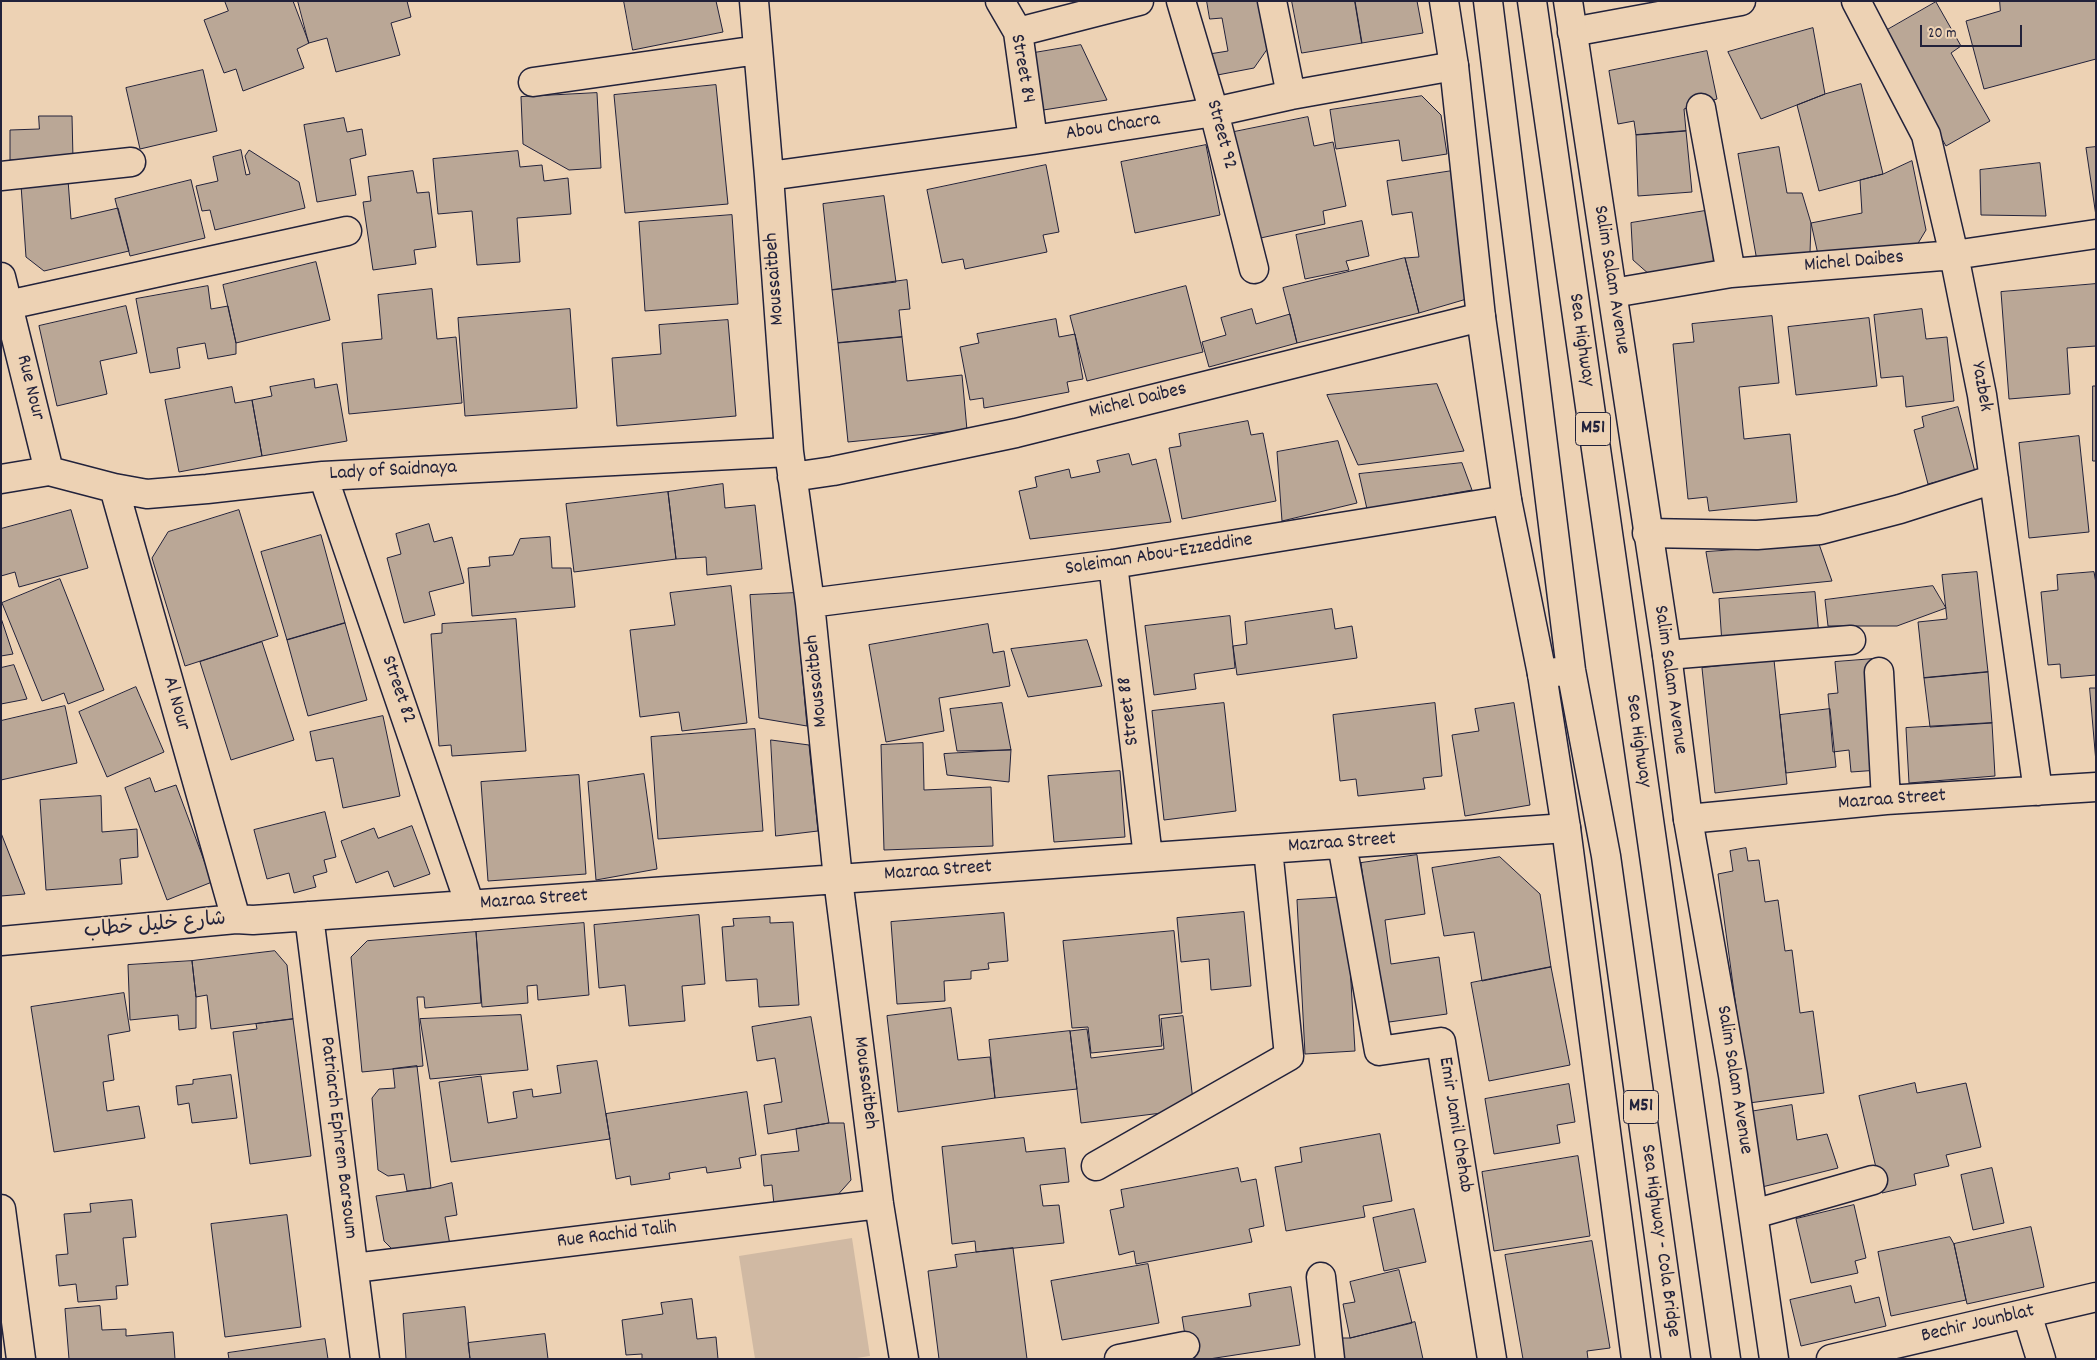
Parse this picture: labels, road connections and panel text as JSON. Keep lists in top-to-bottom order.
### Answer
{
  "streets": {
    "main road": [
      "Street 84",
      "Abou Chacra",
      "Street 92",
      "Michel Daibes",
      "Moussaitbeh",
      "Salim Salam Avenue",
      "Sea Highway",
      "Yazbek",
      "Rue Nour",
      "M51",
      "Lady of Saidnaya",
      "Soleiman Abou-Ezzeddine",
      "Street 82",
      "Al Nour",
      "Street 88",
      "Mazraa Street",
      "شارع خليل خطاب",
      "Emir Jamil Chehab",
      "Patriarch Ephrem Barsoum",
      "Rue Rachid Talih",
      "Sea Highway - Cola Bridge",
      "Bechir Jounblat"
    ]
  },
  "crossings": [
    ["Street 84", "Abou Chacra"],
    ["Abou Chacra", "Street 92"],
    ["Abou Chacra", "Moussaitbeh"],
    ["Michel Daibes", "Moussaitbeh"],
    ["Michel Daibes", "Salim Salam Avenue"],
    ["Michel Daibes", "Yazbek"],
    ["Michel Daibes", "Lady of Saidnaya"],
    ["Moussaitbeh", "Lady of Saidnaya"],
    ["Moussaitbeh", "Soleiman Abou-Ezzeddine"],
    ["Moussaitbeh", "Mazraa Street"],
    ["Moussaitbeh", "Rue Rachid Talih"],
    ["Salim Salam Avenue", "Mazraa Street"],
    ["Yazbek", "Mazraa Street"],
    ["Rue Nour", "Lady of Saidnaya"],
    ["M51", "Sea Highway - Cola Bridge"],
    ["Lady of Saidnaya", "Street 82"],
    ["Lady of Saidnaya", "Al Nour"],
    ["Soleiman Abou-Ezzeddine", "Street 88"],
    ["Street 82", "Mazraa Street"],
    ["Al Nour", "شارع خليل خطاب"],
    ["Street 88", "Mazraa Street"],
    ["Mazraa Street", "شارع خليل خطاب"],
    ["Mazraa Street", "Emir Jamil Chehab"],
    ["Mazraa Street", "Patriarch Ephrem Barsoum"],
    ["شارع خليل خطاب", "Patriarch Ephrem Barsoum"],
    ["Patriarch Ephrem Barsoum", "Rue Rachid Talih"]
  ],
  "scale_bar": "20 m"
}
